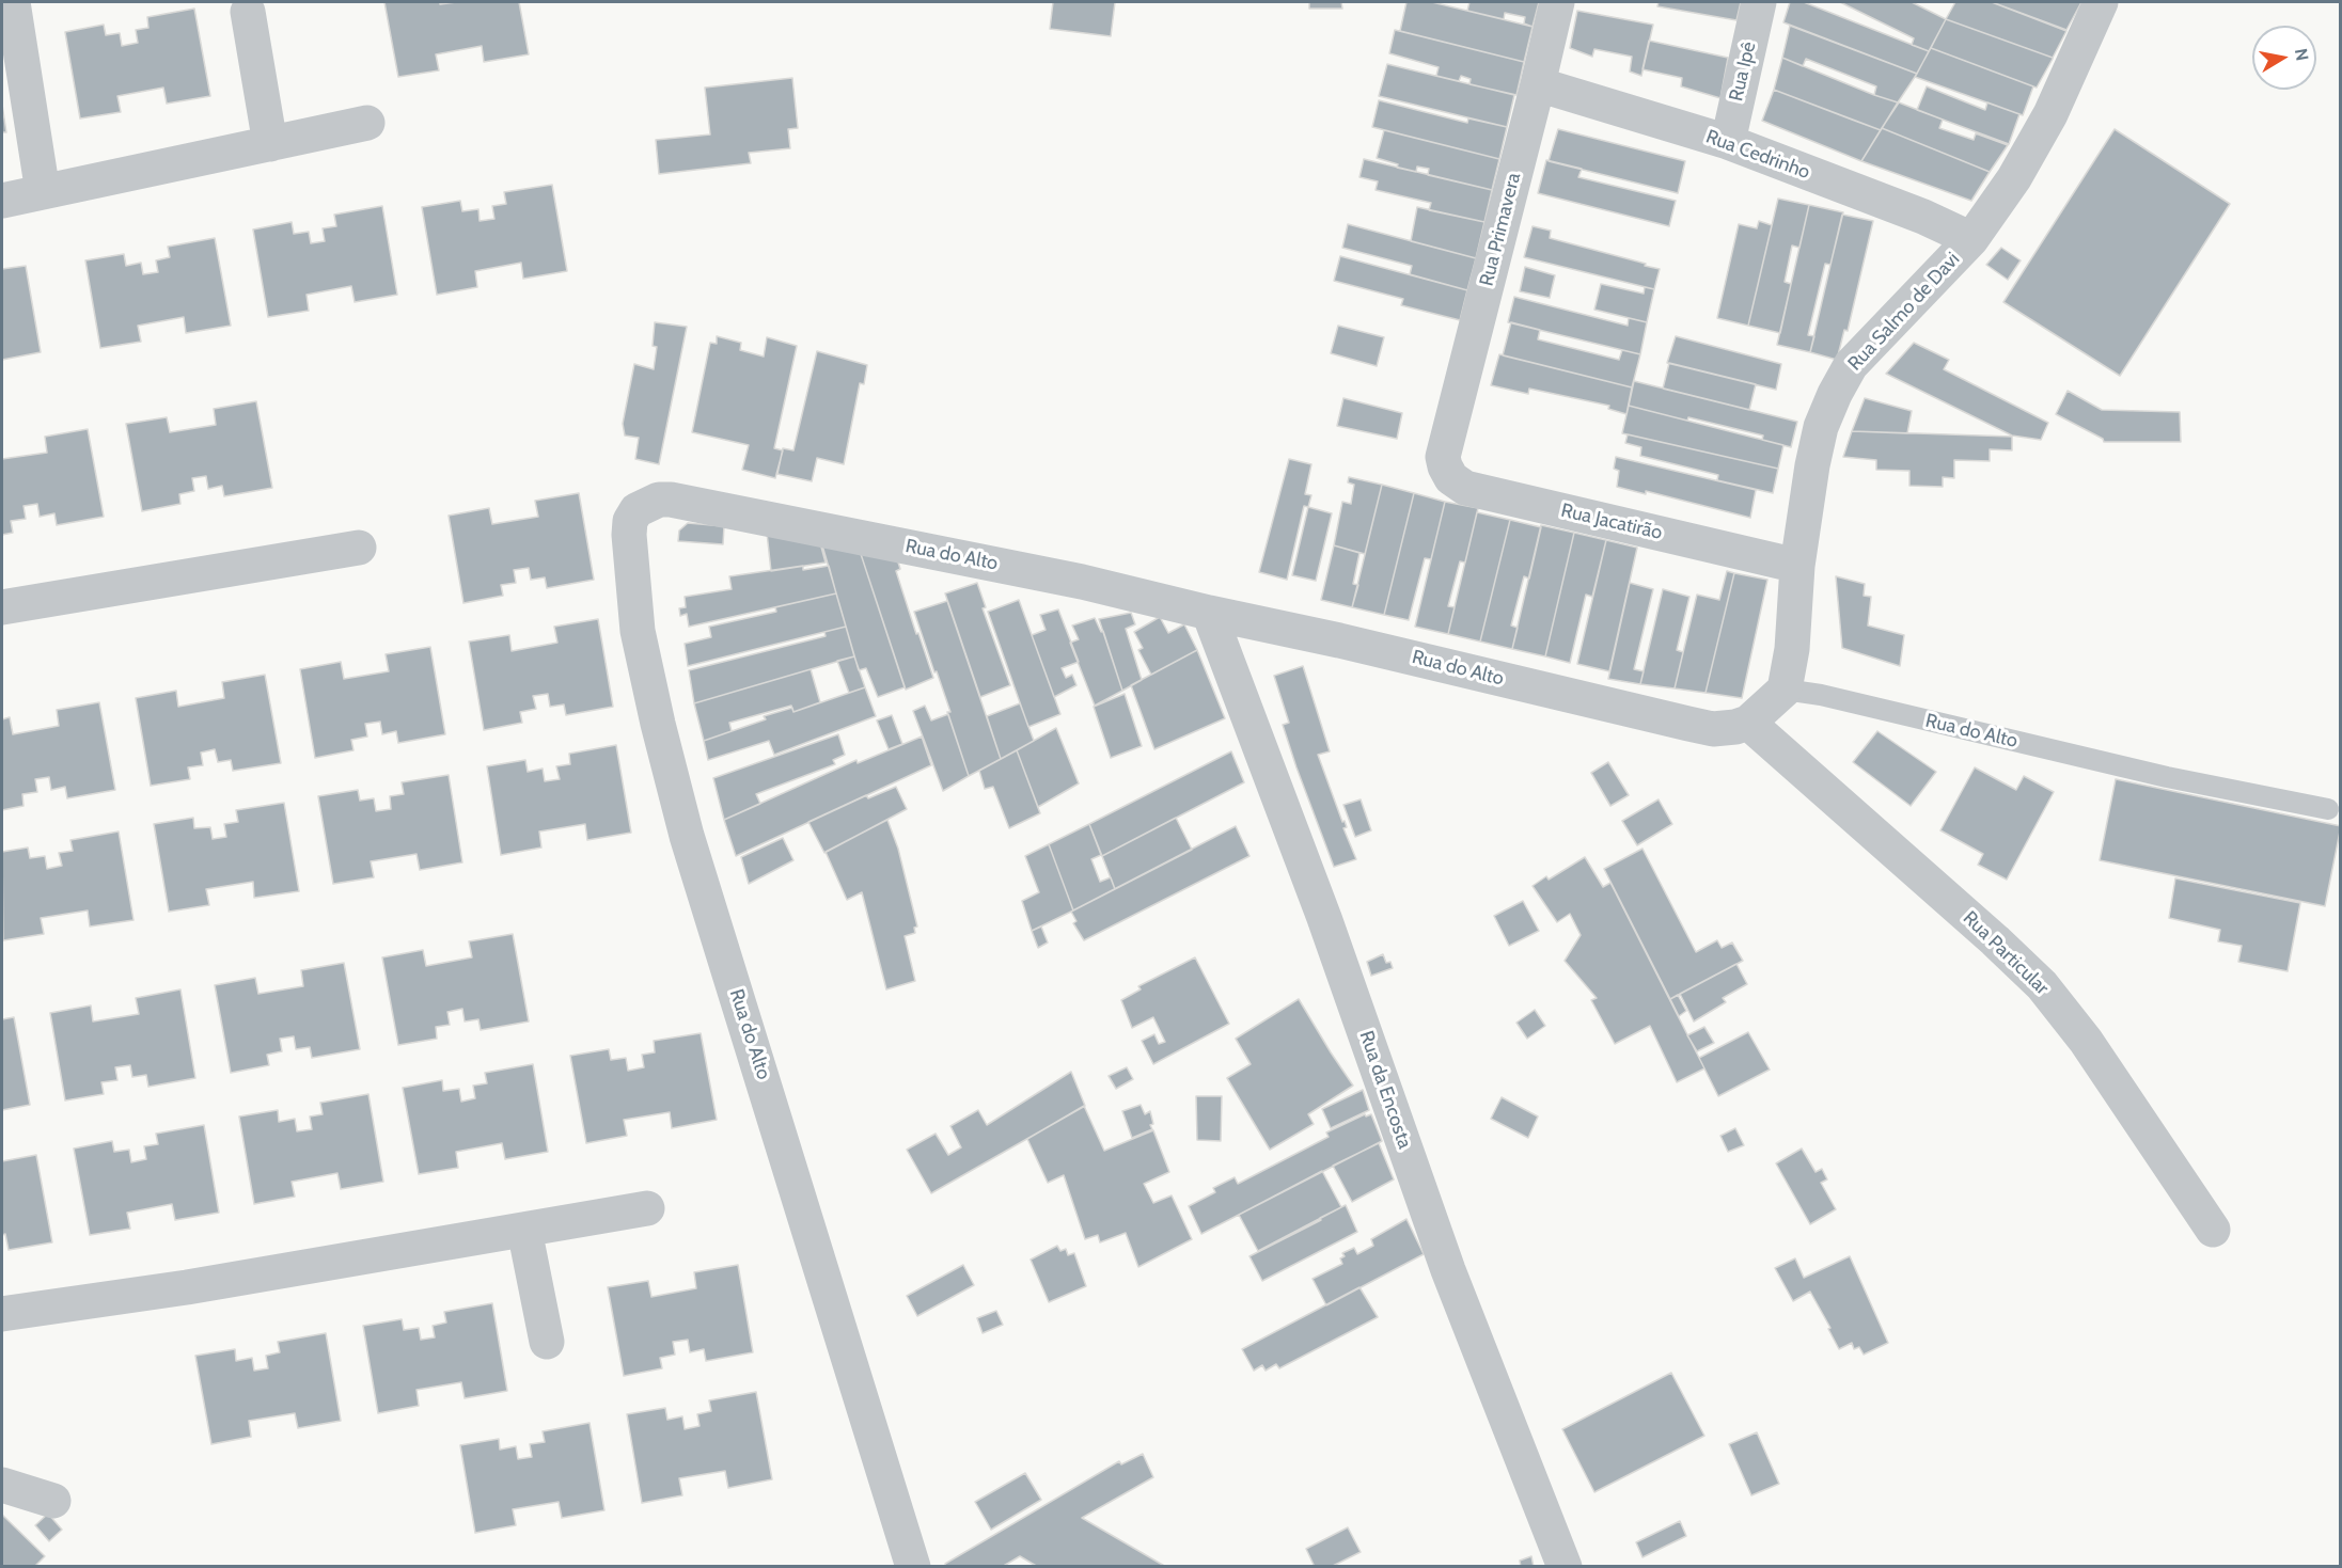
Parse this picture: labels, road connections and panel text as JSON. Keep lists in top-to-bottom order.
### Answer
{
  "streets": {
    "street": [
      "Rua Ipê",
      "Rua Cedrinho",
      "Rua Primavera",
      "Rua Salmo de Davi",
      "Rua Jacatirão",
      "Rua do Alto",
      "Rua Particular",
      "Rua da Encosta"
    ]
  },
  "crossings": [
    ["Rua Ipê", "Rua Cedrinho"],
    ["Rua Cedrinho", "Rua Primavera"],
    ["Rua Cedrinho", "Rua Salmo de Davi"],
    ["Rua Primavera", "Rua Jacatirão"],
    ["Rua Salmo de Davi", "Rua Jacatirão"],
    ["Rua Salmo de Davi", "Rua do Alto"],
    ["Rua do Alto", "Rua Particular"],
    ["Rua do Alto", "Rua da Encosta"]
  ],
  "north": "right"
}
